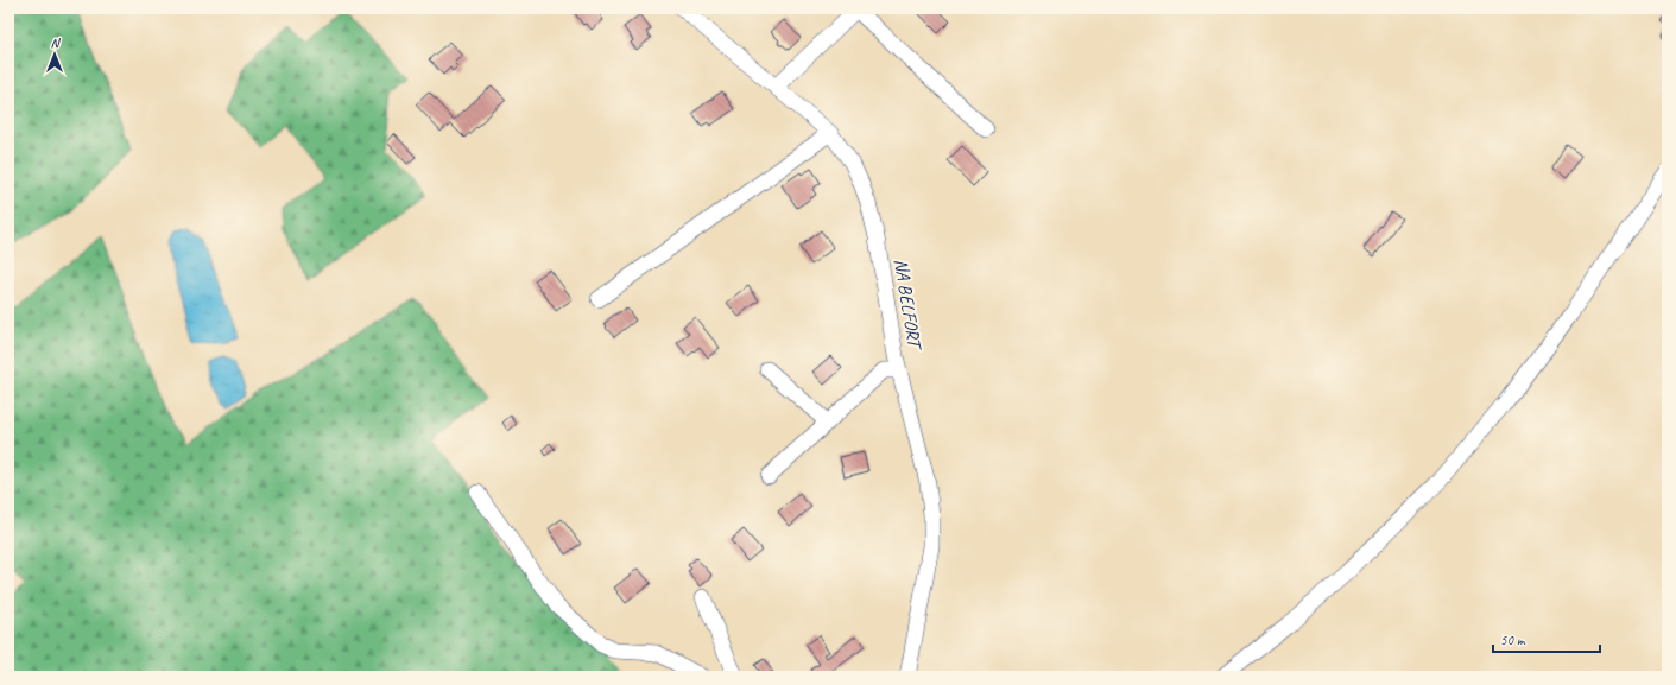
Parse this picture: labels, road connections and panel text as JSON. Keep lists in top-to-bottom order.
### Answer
{
  "streets": {
    "street": ["NA BELFORT"]
  },
  "scale_bar": "50 m",
  "north": "top"
}
